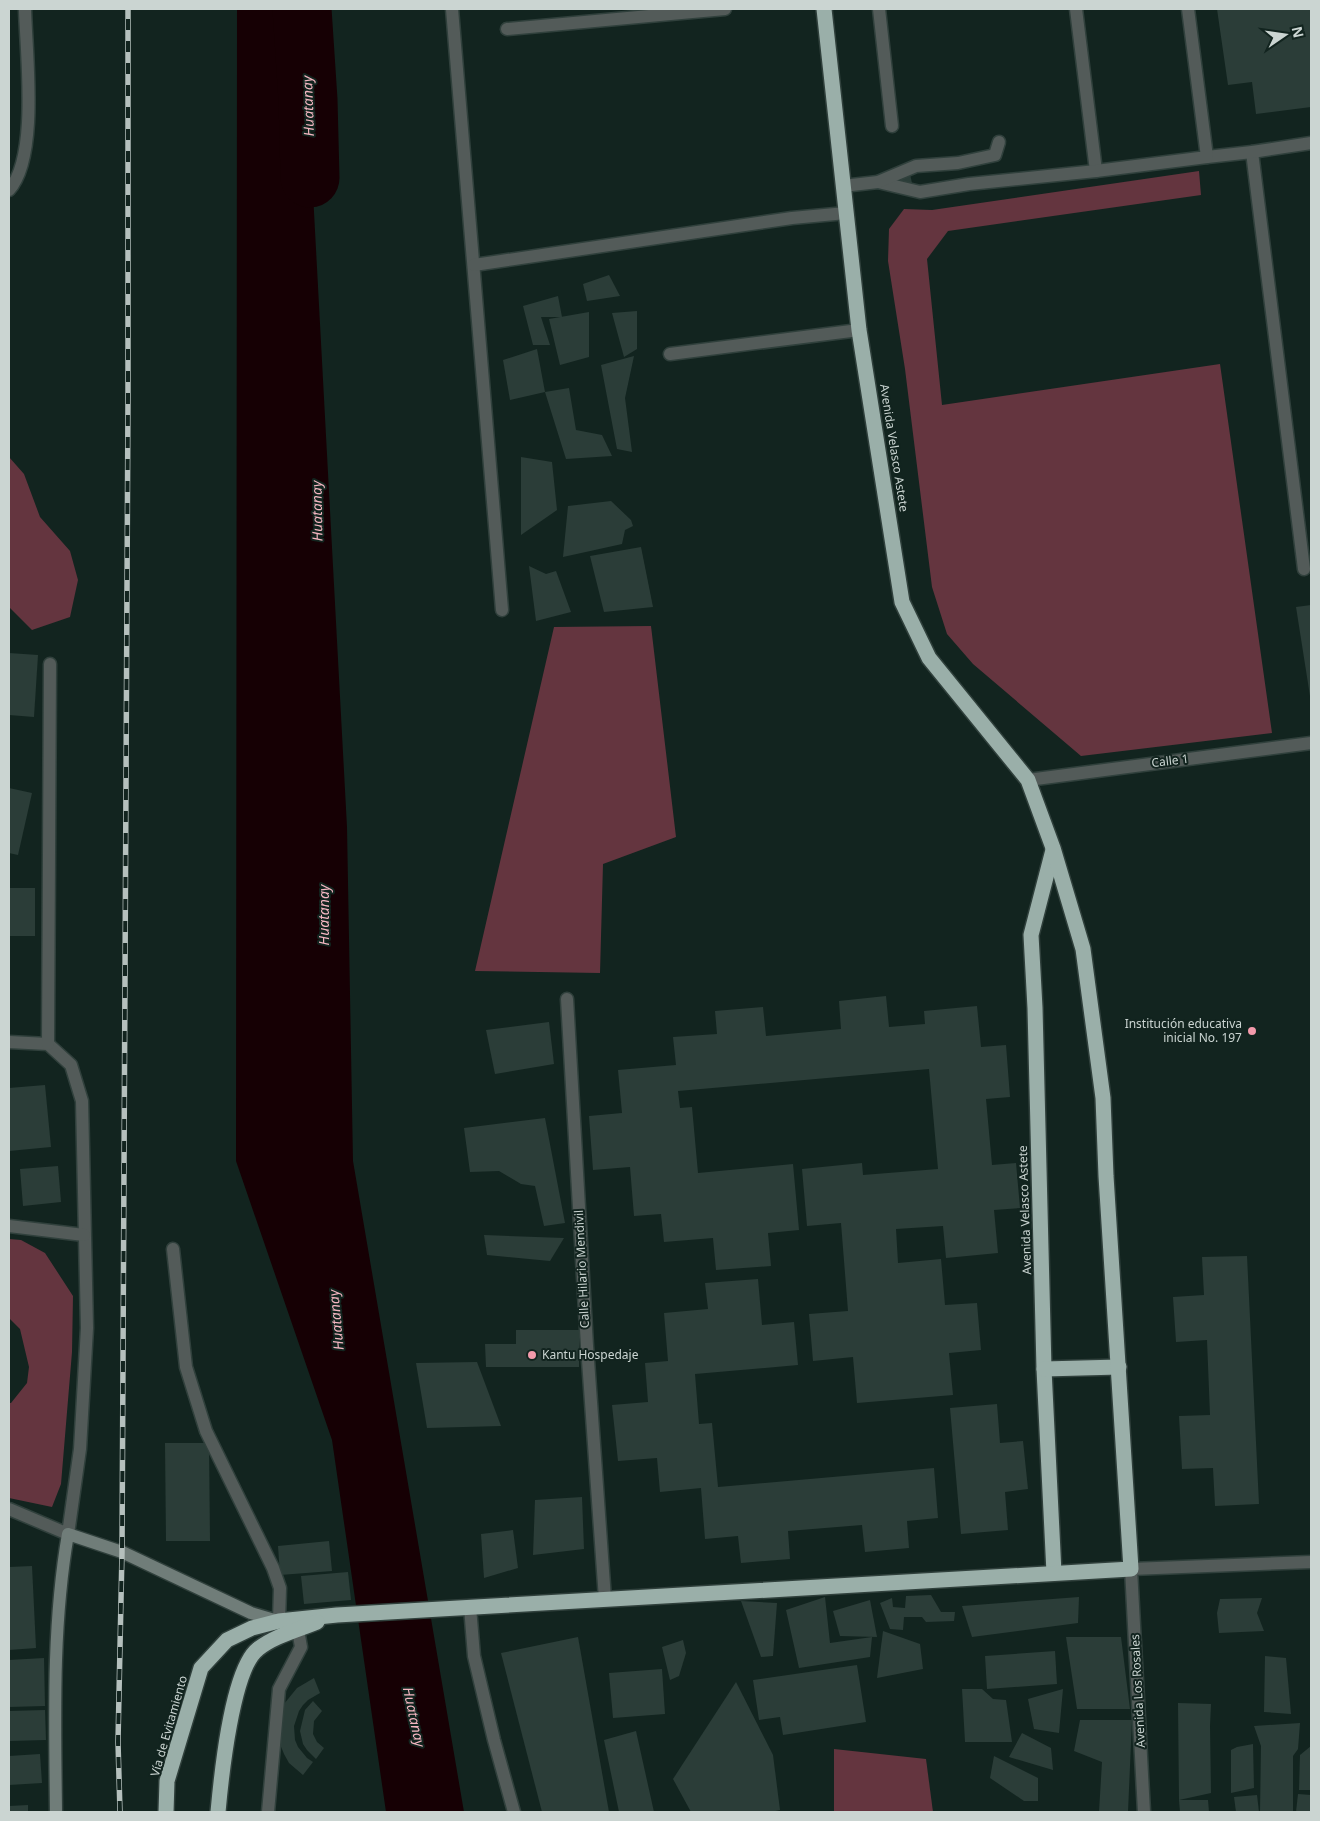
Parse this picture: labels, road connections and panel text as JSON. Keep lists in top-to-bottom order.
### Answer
{
  "streets": {
    "highway": ["Avenida Velasco Astete", "Vía de Evitamiento"],
    "street": ["Calle 1", "Calle Hilario Mendivil", "Avenida Los Rosales"]
  },
  "crossings": [
    ["Avenida Velasco Astete", "Calle 1"],
    ["Avenida Velasco Astete", "Avenida Los Rosales"],
    ["Avenida Velasco Astete", "Vía de Evitamiento"],
    ["Calle Hilario Mendivil", "Vía de Evitamiento"],
    ["Avenida Los Rosales", "Vía de Evitamiento"]
  ],
  "water": ["Huatanay"],
  "places": ["Institución educativa inicial No. 197", "Kantu Hospedaje"],
  "north": "right"
}
